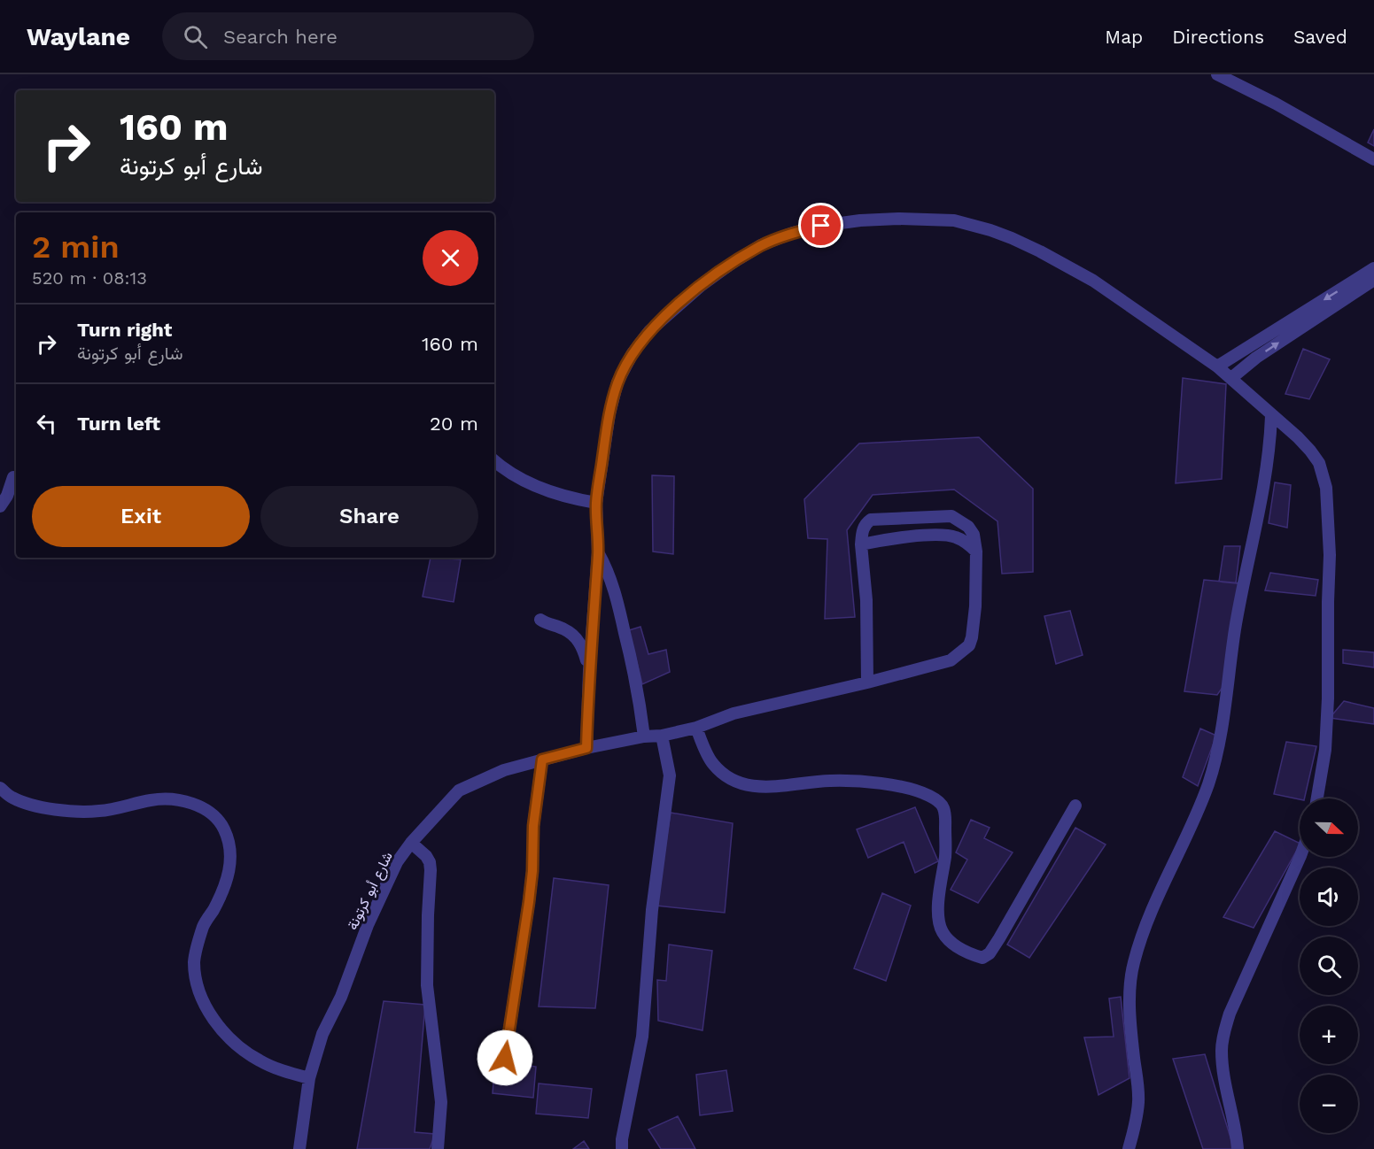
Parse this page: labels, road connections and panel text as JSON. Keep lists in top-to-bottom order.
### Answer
{
  "streets": {
    "street": ["شارع أبو كرتونة"]
  },
  "north": "right",
  "page": {
    "header": "Waylane",
    "search": "Search here",
    "nav": ["Map", "Directions", "Saved"],
    "turn": ["160 m", "شارع أبو كرتونة"],
    "heading": ["2 min", "520 m · 08:13"],
    "list": [
      {
        "name": "Turn right",
        "note": "شارع أبو كرتونة",
        "value": "160 m"
      },
      {
        "name": "Turn left",
        "value": "20 m"
      }
    ],
    "buttons": ["Exit", "Share"],
    "map_buttons": ["+", "−"]
  }
}
